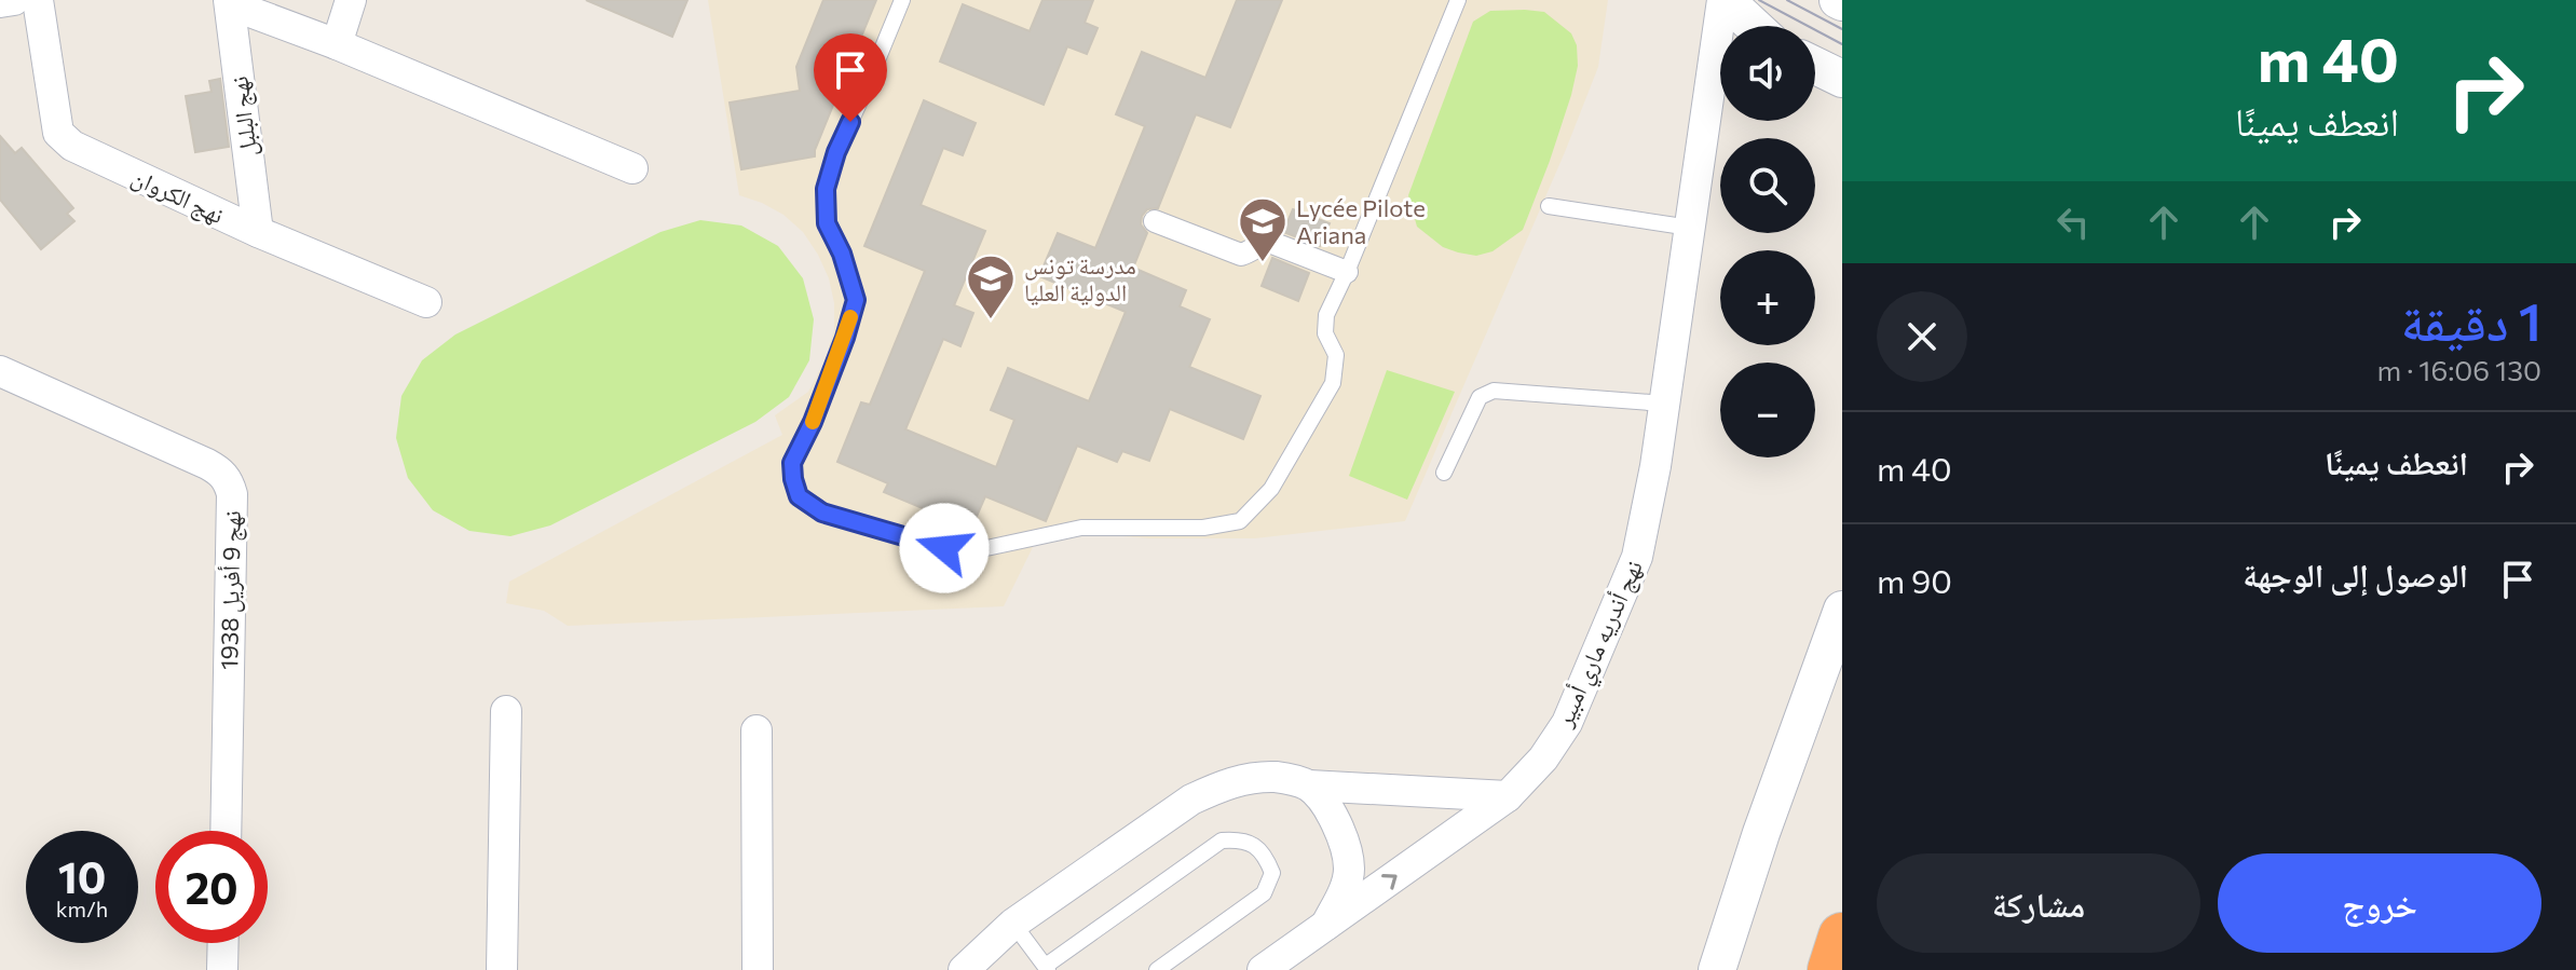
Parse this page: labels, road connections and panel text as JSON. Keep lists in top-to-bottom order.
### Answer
{
  "streets": {
    "street": [
      "نهج البلبل",
      "نهج الكروان",
      "نهج 9 أفريل 1938",
      "نهج أندريه ماري أمبير"
    ]
  },
  "crossings": [
    ["نهج البلبل", "نهج الكروان"]
  ],
  "places": {
    "school or university": ["Lycée Pilote Ariana", "مدرسة تونس الدولية العليا"]
  },
  "page": {
    "turn": ["40 m", "انعطف يمينًا"],
    "map_buttons": ["+", "−"],
    "heading": ["1 دقيقة", "130 m · 16:06"],
    "list": [
      {
        "name": "انعطف يمينًا",
        "value": "40 m"
      },
      {
        "name": "الوصول إلى الوجهة",
        "value": "90 m"
      }
    ],
    "speed": "10 km/h",
    "limit": "20",
    "buttons": ["خروج", "مشاركة"]
  }
}
